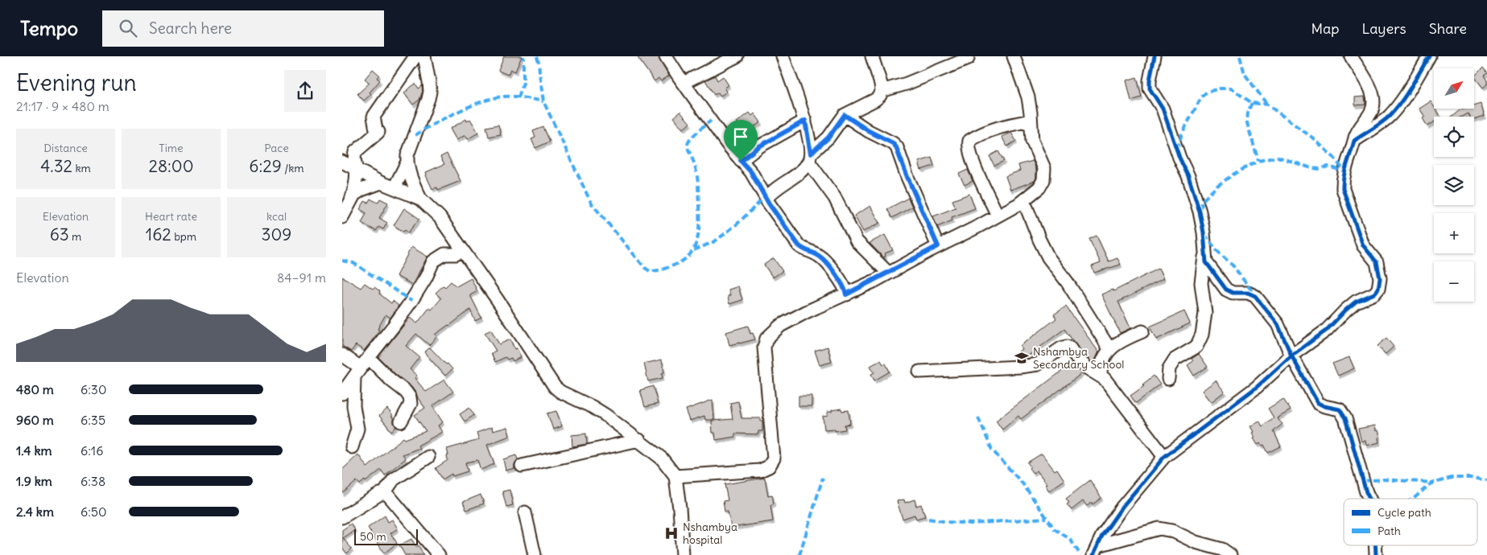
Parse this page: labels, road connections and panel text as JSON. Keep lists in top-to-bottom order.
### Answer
{
  "places": {
    "school or university": ["Nshambya Secondary School"],
    "hospital": ["Nshambya hospital"]
  },
  "legend": ["Cycle path", "Path"],
  "scale_bar": "50 m",
  "north": "top right",
  "page": {
    "header": "Tempo",
    "search": "Search here",
    "nav": ["Map", "Layers", "Share"],
    "heading": ["Evening run", "21:17 · 9 × 480 m"],
    "map_buttons": ["+", "−"],
    "stats": [
      ["Distance", "4.32 km"],
      ["Time", "28:00"],
      ["Pace", "6:29 /km"],
      ["Elevation", "63 m"],
      ["Heart rate", "162 bpm"],
      ["kcal", "309"]
    ],
    "chart": ["Elevation", "84–91 m"],
    "list": [
      {
        "name": "480 m",
        "note": "6:30"
      },
      {
        "name": "960 m",
        "note": "6:35"
      },
      {
        "name": "1.4 km",
        "note": "6:16"
      },
      {
        "name": "1.9 km",
        "note": "6:38"
      },
      {
        "name": "2.4 km",
        "note": "6:50"
      }
    ],
    "scale": "50 m"
  }
}
